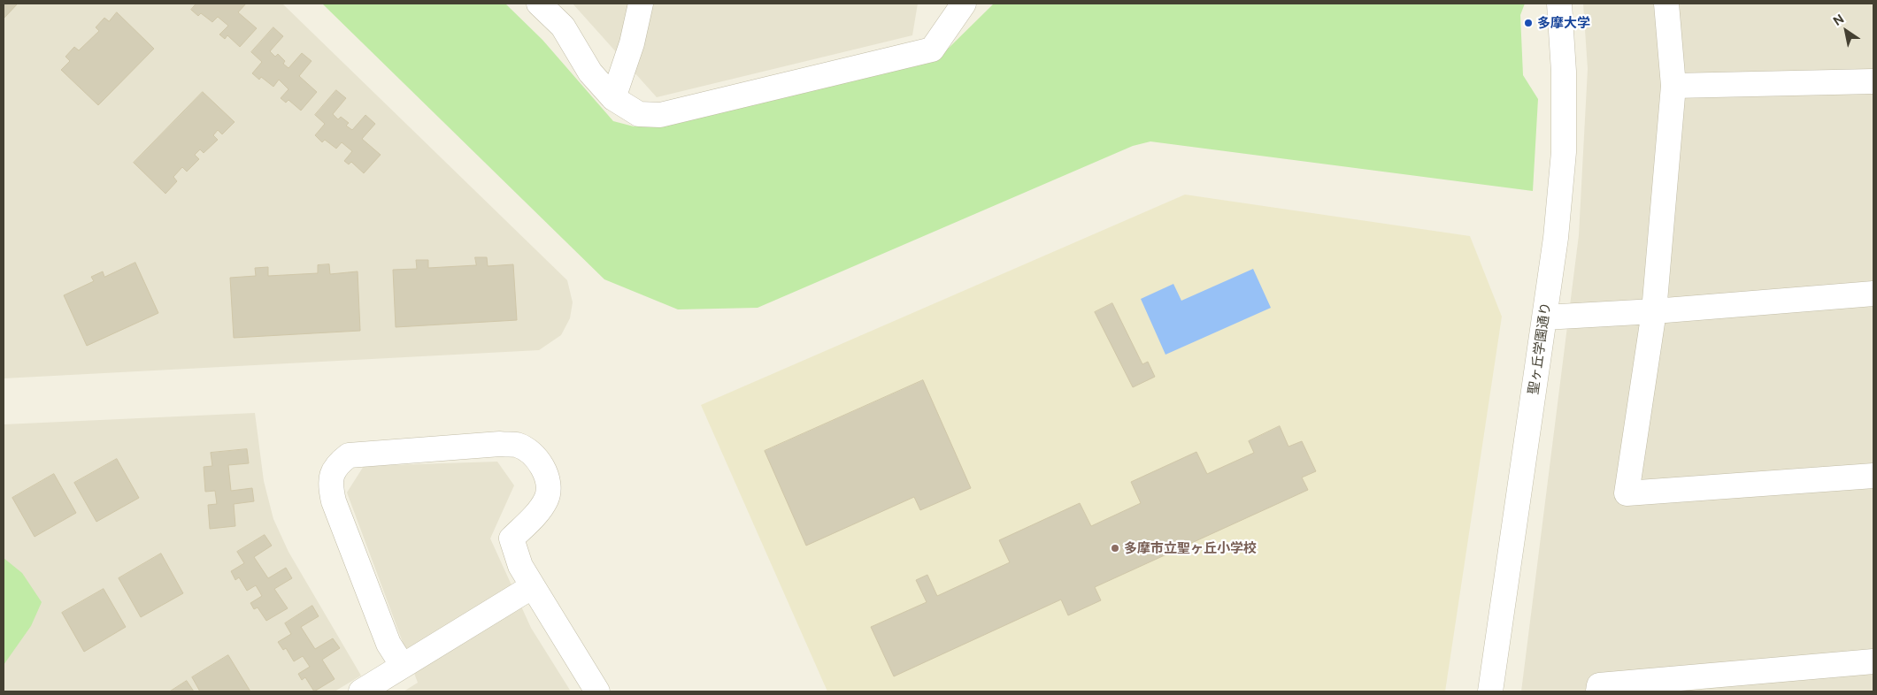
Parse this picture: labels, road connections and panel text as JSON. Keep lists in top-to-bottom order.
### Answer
{
  "streets": {
    "street": ["聖ヶ丘学園通り"]
  },
  "places": ["多摩大学", "多摩市立聖ヶ丘小学校"],
  "north": "top left"
}
